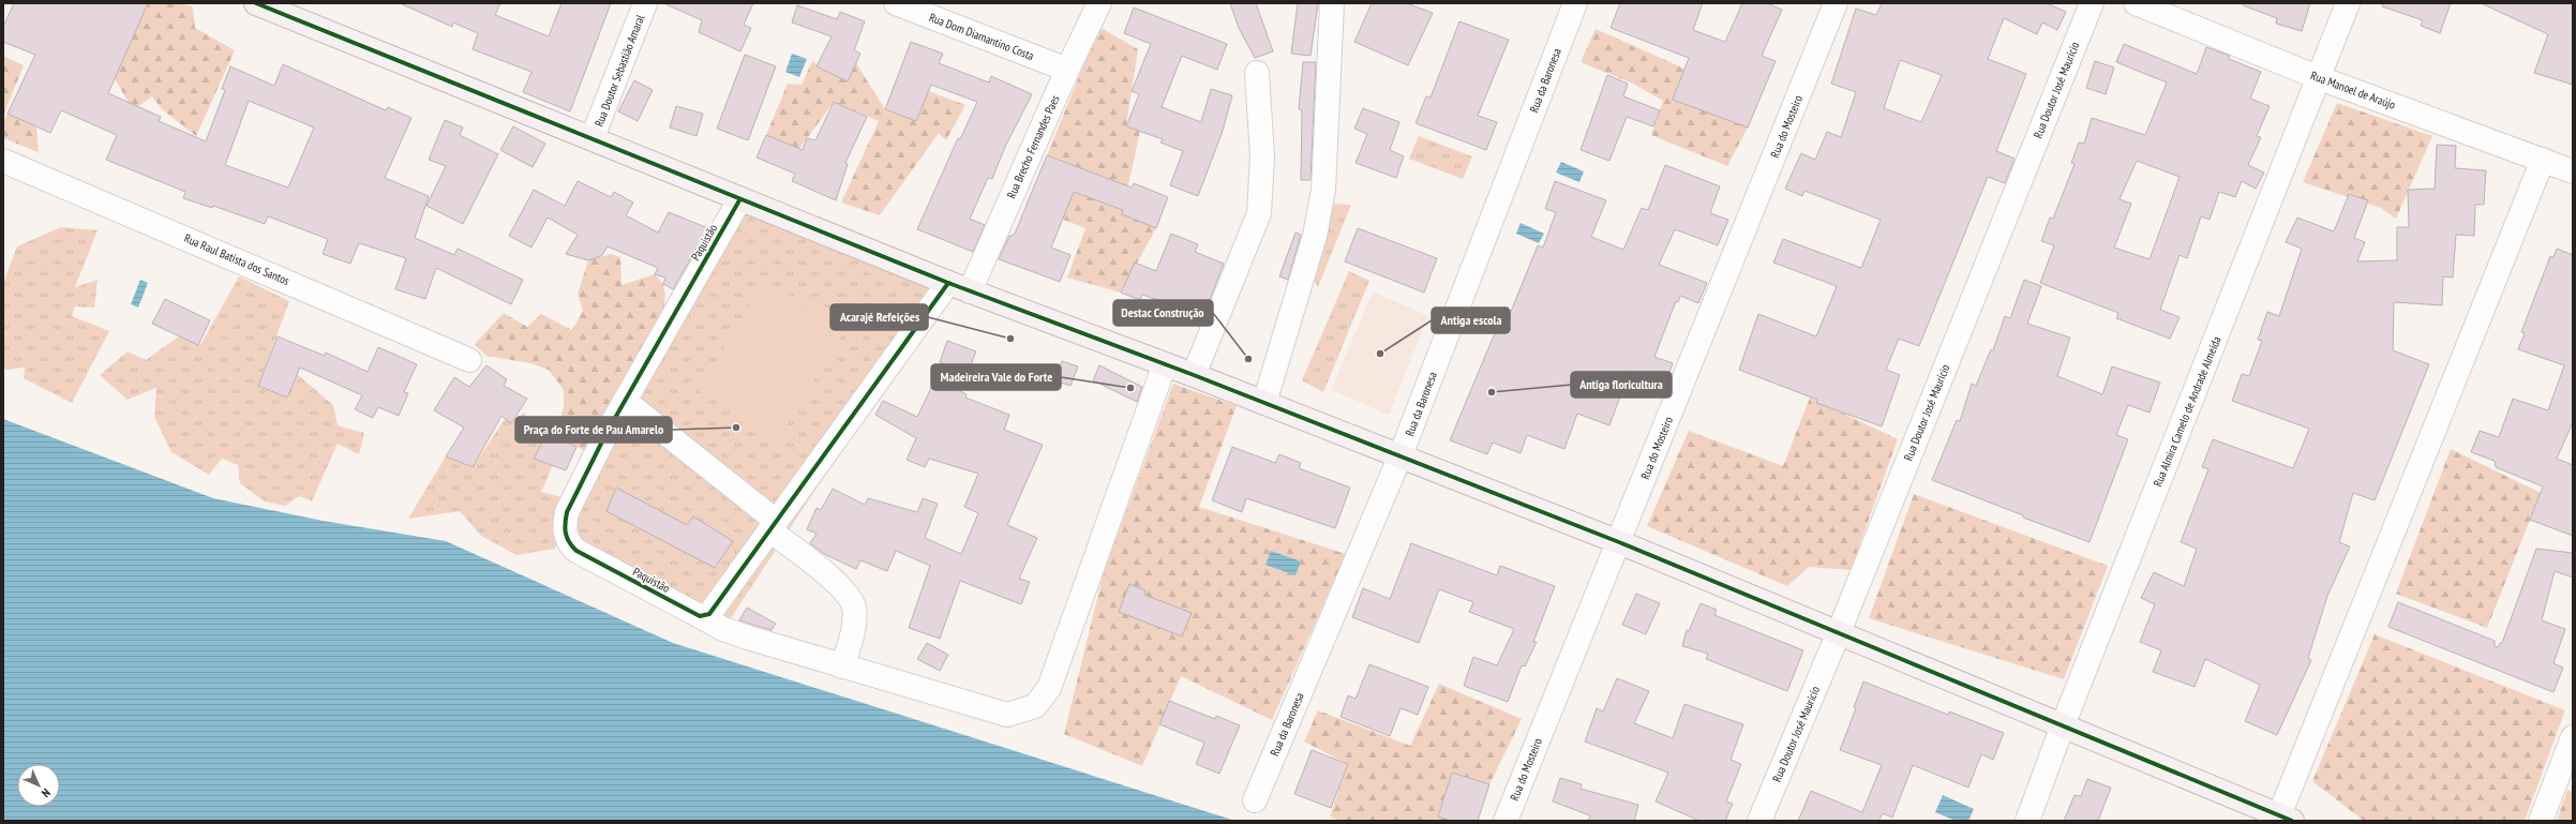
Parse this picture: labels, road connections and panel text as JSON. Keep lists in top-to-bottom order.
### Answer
{
  "streets": {
    "street": [
      "Rua Dom Diamantino Costa",
      "Rua Doutor Sebastião Amaral",
      "Rua da Baronesa",
      "Rua Doutor José Maurício",
      "Rua Manoel de Araújo",
      "Rua do Mosteiro",
      "Rua Brecho Fernandes Paes",
      "Paquistão",
      "Rua Raul Batista dos Santos",
      "Rua Almira Camelo de Andrade Almeida"
    ]
  },
  "crossings": [
    ["Rua Dom Diamantino Costa", "Rua Brecho Fernandes Paes"],
    ["Rua Manoel de Araújo", "Rua Almira Camelo de Andrade Almeida"]
  ],
  "places": [
    "Acarajé Refeições",
    "Antiga escola",
    "Destac Construção",
    "Madeireira Vale do Forte",
    "Antiga floricultura",
    "Praça do Forte de Pau Amarelo"
  ],
  "north": "bottom right"
}
